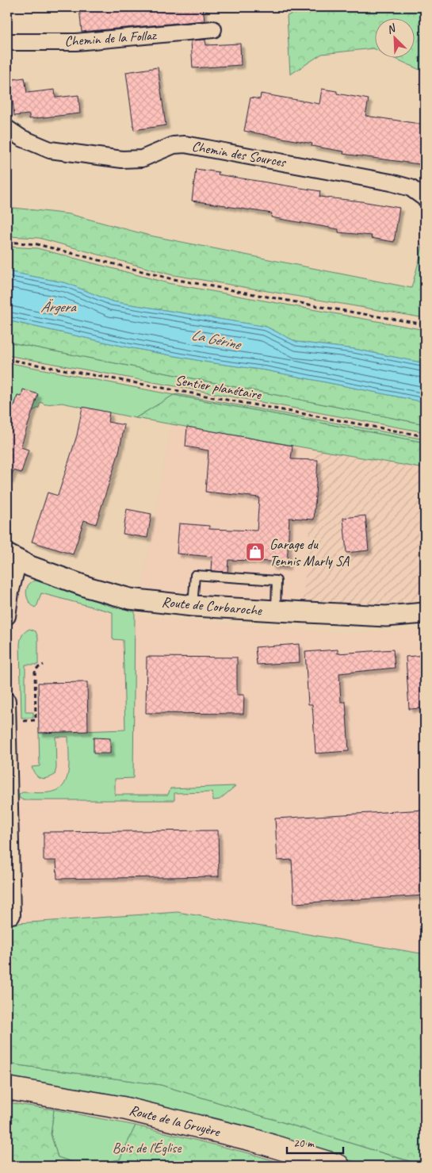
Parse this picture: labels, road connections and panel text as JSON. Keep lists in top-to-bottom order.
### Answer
{
  "streets": {
    "main road": ["Route de la Gruyère"],
    "street": ["Chemin de la Follaz", "Chemin des Sources", "Route de Corbaroche"],
    "path": ["Sentier planétaire"]
  },
  "water": ["Ärgera", "La Gérine"],
  "parks": ["Bois de l'Église"],
  "places": {
    "shop": ["Garage du Tennis Marly SA"]
  },
  "scale_bar": "20 m",
  "north": "top left"
}
